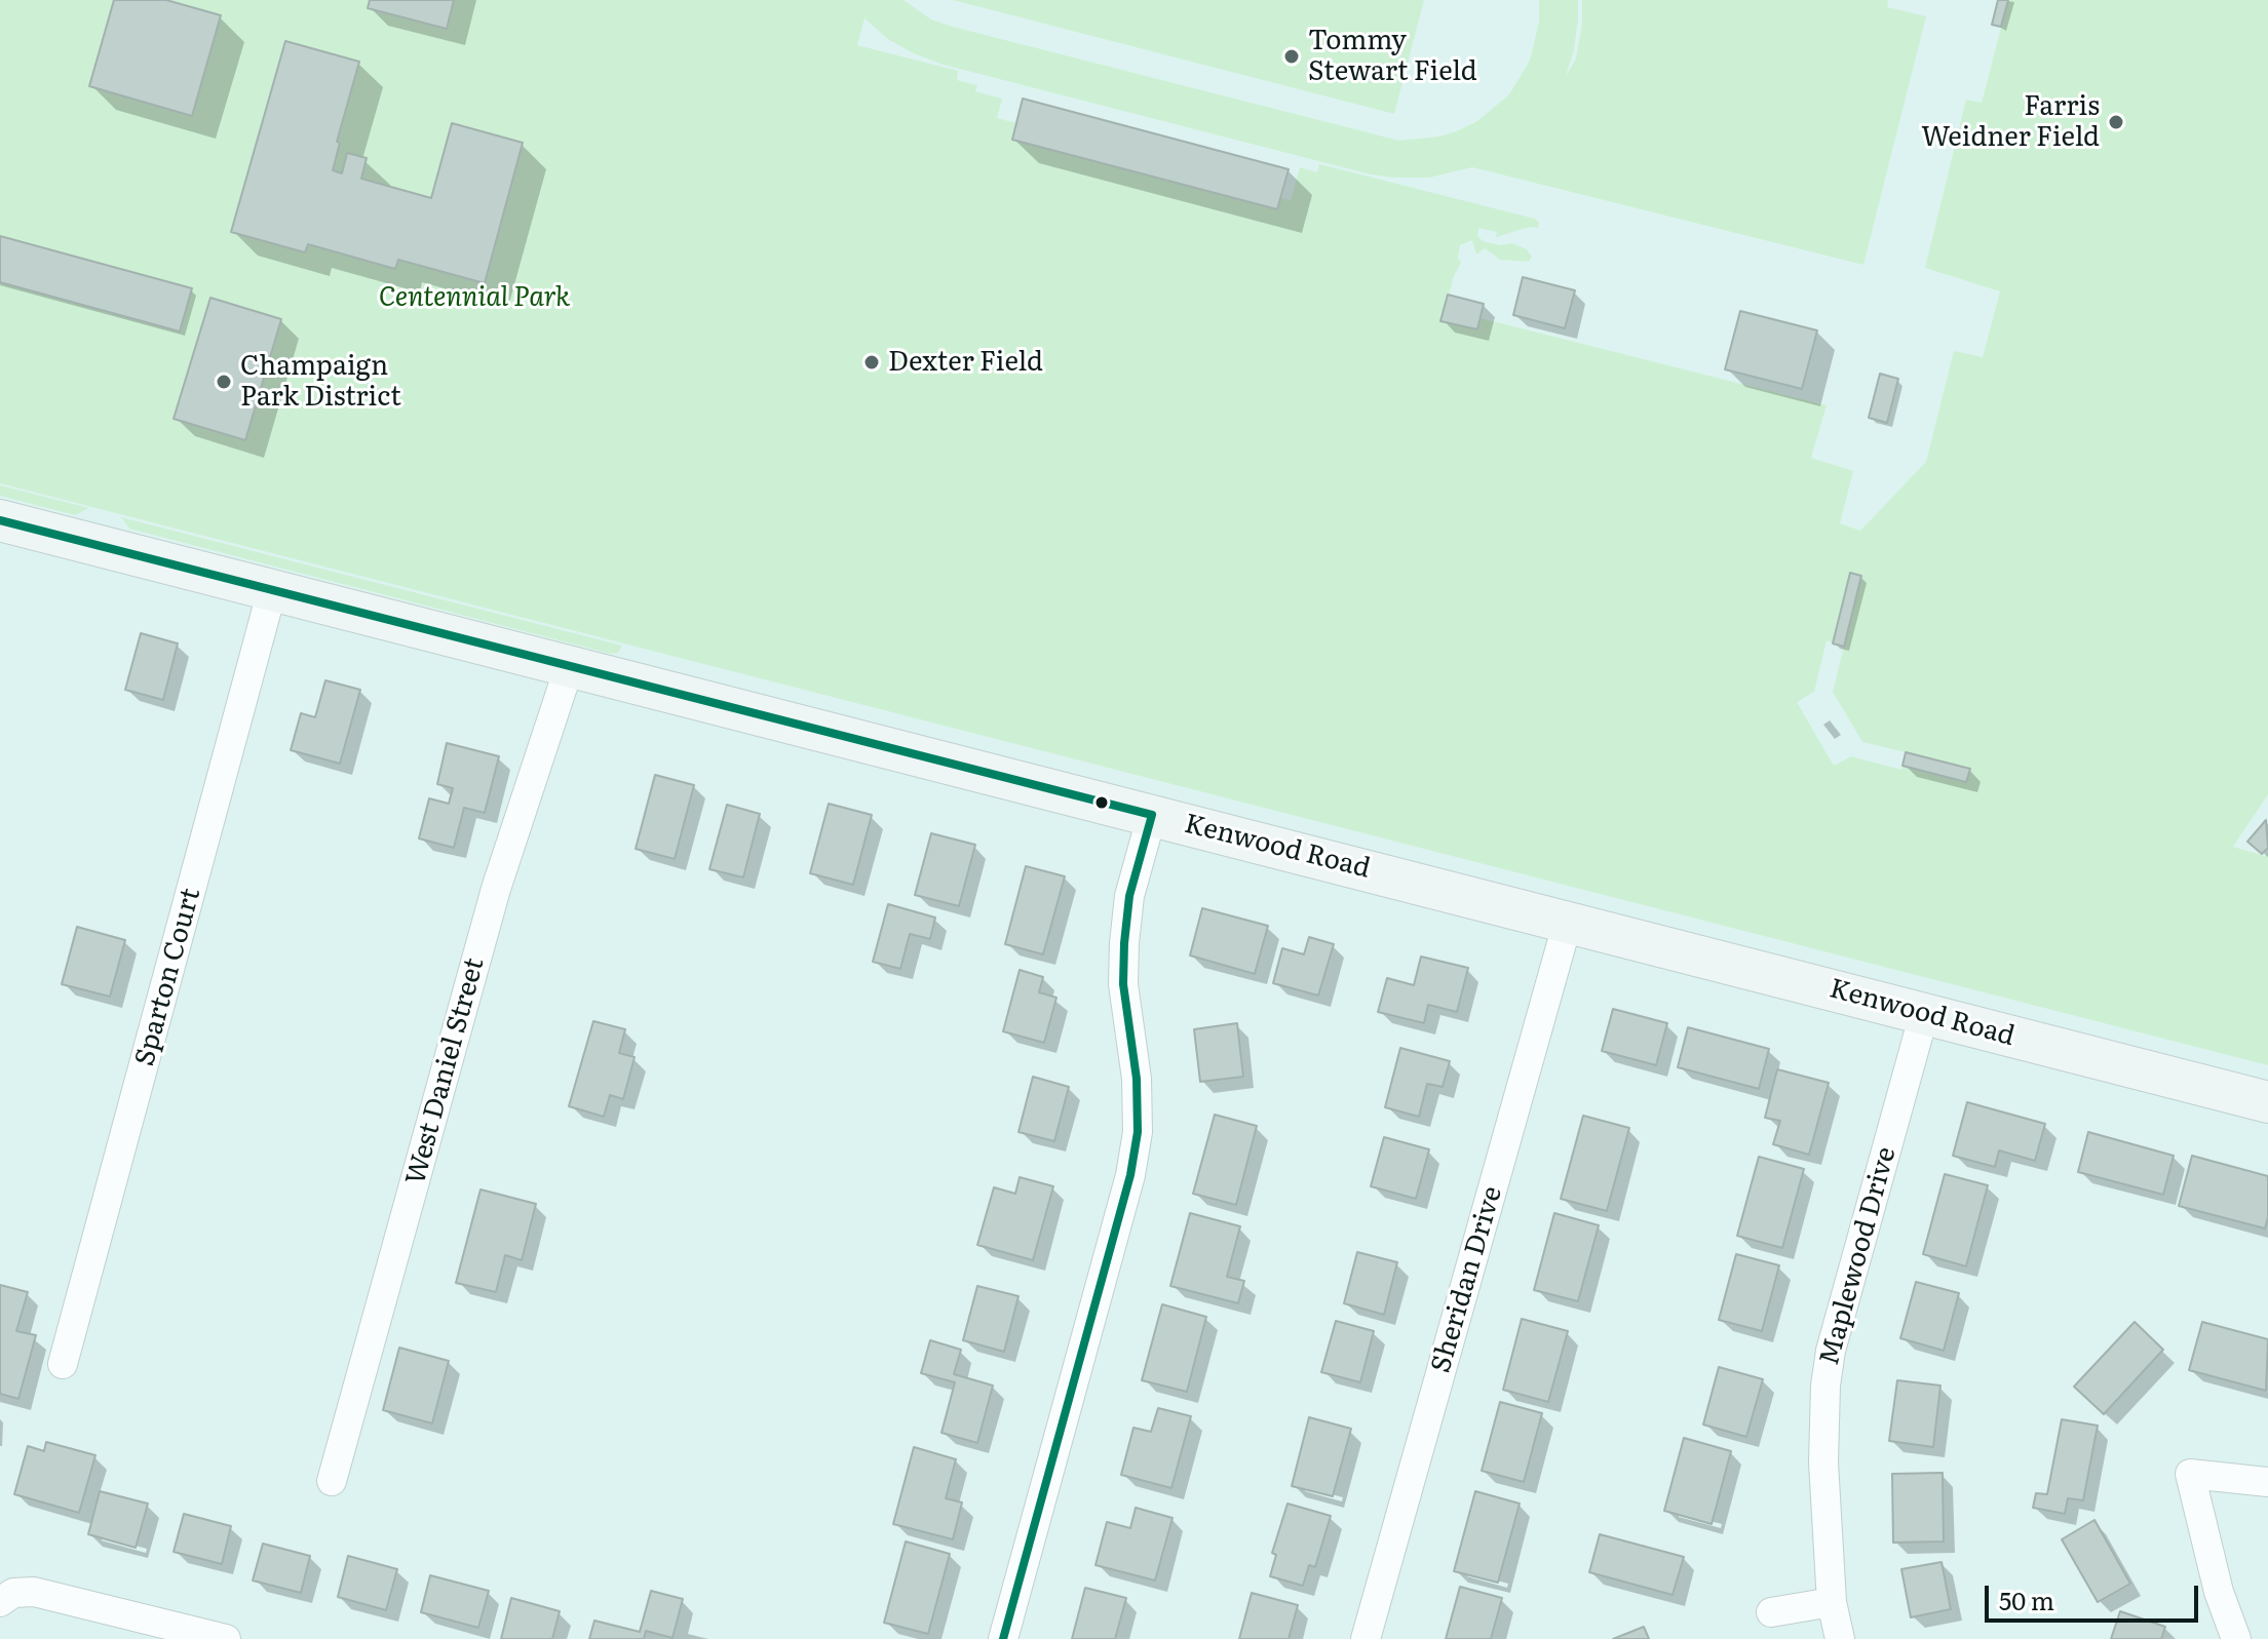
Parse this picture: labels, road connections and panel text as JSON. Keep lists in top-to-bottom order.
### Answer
{
  "streets": {
    "street": [
      "Kenwood Road",
      "Sparton Court",
      "West Daniel Street",
      "Maplewood Drive",
      "Sheridan Drive"
    ]
  },
  "crossings": [
    ["Kenwood Road", "Sparton Court"],
    ["Kenwood Road", "West Daniel Street"],
    ["Kenwood Road", "Maplewood Drive"],
    ["Kenwood Road", "Sheridan Drive"]
  ],
  "parks": ["Centennial Park"],
  "places": [
    "Tommy Stewart Field",
    "Farris Weidner Field",
    "Dexter Field",
    "Champaign Park District"
  ],
  "scale_bar": "50 m"
}
